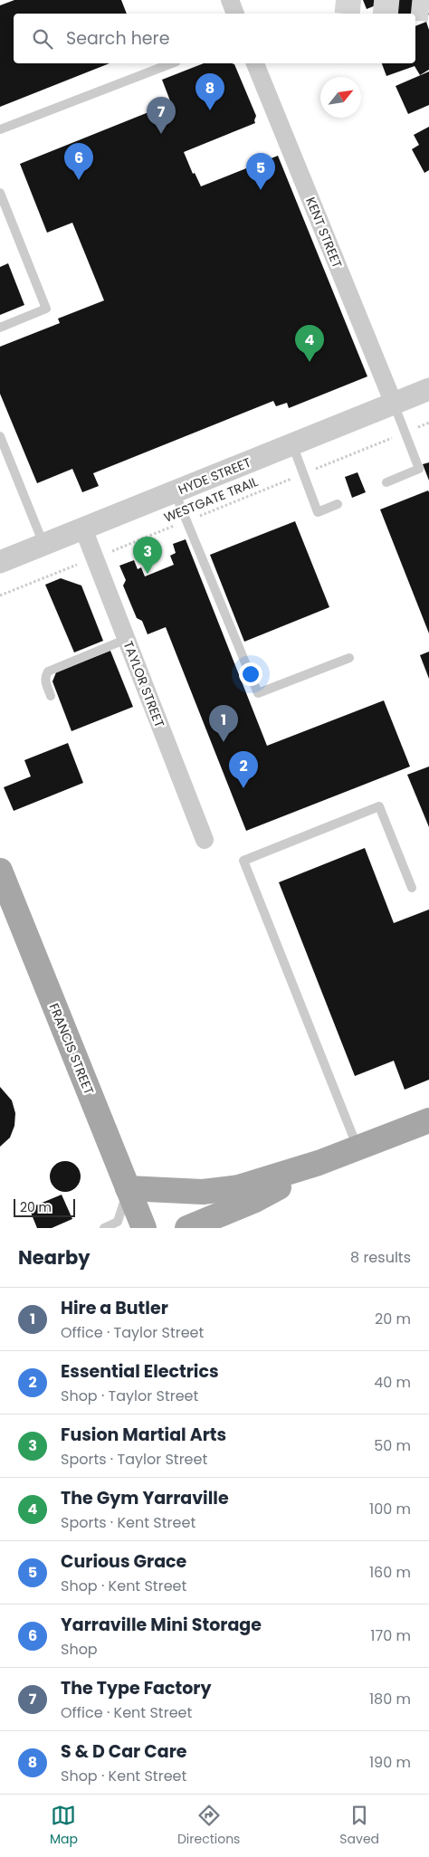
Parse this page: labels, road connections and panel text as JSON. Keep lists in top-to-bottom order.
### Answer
{
  "streets": {
    "main road": ["FRANCIS STREET"],
    "street": ["KENT STREET", "HYDE STREET", "TAYLOR STREET"],
    "path": ["WESTGATE TRAIL"]
  },
  "crossings": [
    ["KENT STREET", "HYDE STREET"],
    ["HYDE STREET", "TAYLOR STREET"],
    ["WESTGATE TRAIL", "TAYLOR STREET"]
  ],
  "scale_bar": "20 m",
  "north": "top right",
  "page": {
    "search": "Search here",
    "pins": [
      "8",
      "7",
      "6",
      "5",
      "4",
      "3",
      "1",
      "2"
    ],
    "scale": "20 m",
    "heading": ["Nearby", "8 results"],
    "list": [
      {
        "mark": "1",
        "name": "Hire a Butler",
        "note": "Office · Taylor Street",
        "value": "20 m"
      },
      {
        "mark": "2",
        "name": "Essential Electrics",
        "note": "Shop · Taylor Street",
        "value": "40 m"
      },
      {
        "mark": "3",
        "name": "Fusion Martial Arts",
        "note": "Sports · Taylor Street",
        "value": "50 m"
      },
      {
        "mark": "4",
        "name": "The Gym Yarraville",
        "note": "Sports · Kent Street",
        "value": "100 m"
      },
      {
        "mark": "5",
        "name": "Curious Grace",
        "note": "Shop · Kent Street",
        "value": "160 m"
      },
      {
        "mark": "6",
        "name": "Yarraville Mini Storage",
        "note": "Shop",
        "value": "170 m"
      },
      {
        "mark": "7",
        "name": "The Type Factory",
        "note": "Office · Kent Street",
        "value": "180 m"
      },
      {
        "mark": "8",
        "name": "S & D Car Care",
        "note": "Shop · Kent Street",
        "value": "190 m"
      }
    ],
    "nav": ["Map", "Directions", "Saved"]
  }
}
